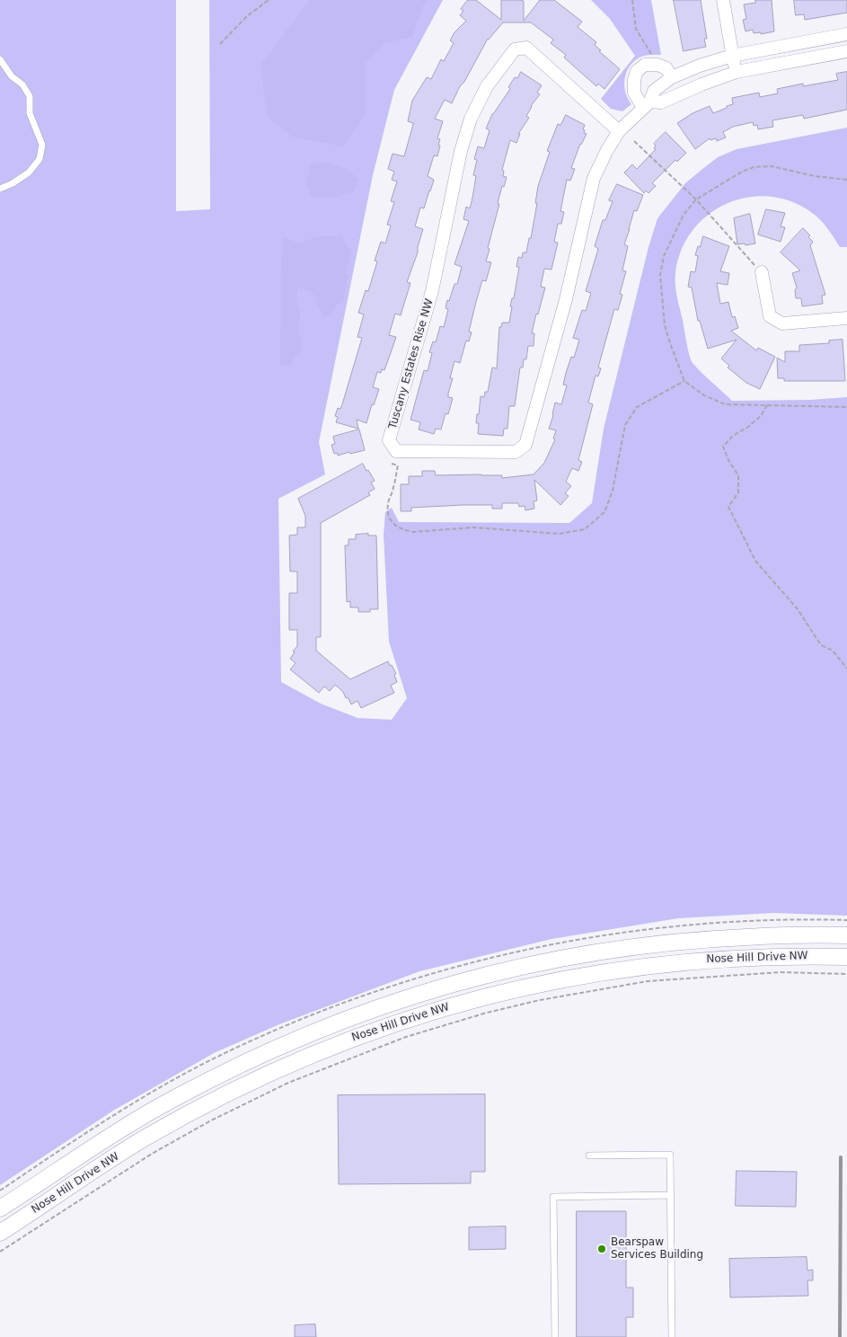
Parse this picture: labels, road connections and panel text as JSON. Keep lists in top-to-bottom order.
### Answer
{
  "streets": {
    "street": ["Tuscany Estates Rise NW", "Nose Hill Drive NW"]
  },
  "places": ["Bearspaw Services Building"]
}
